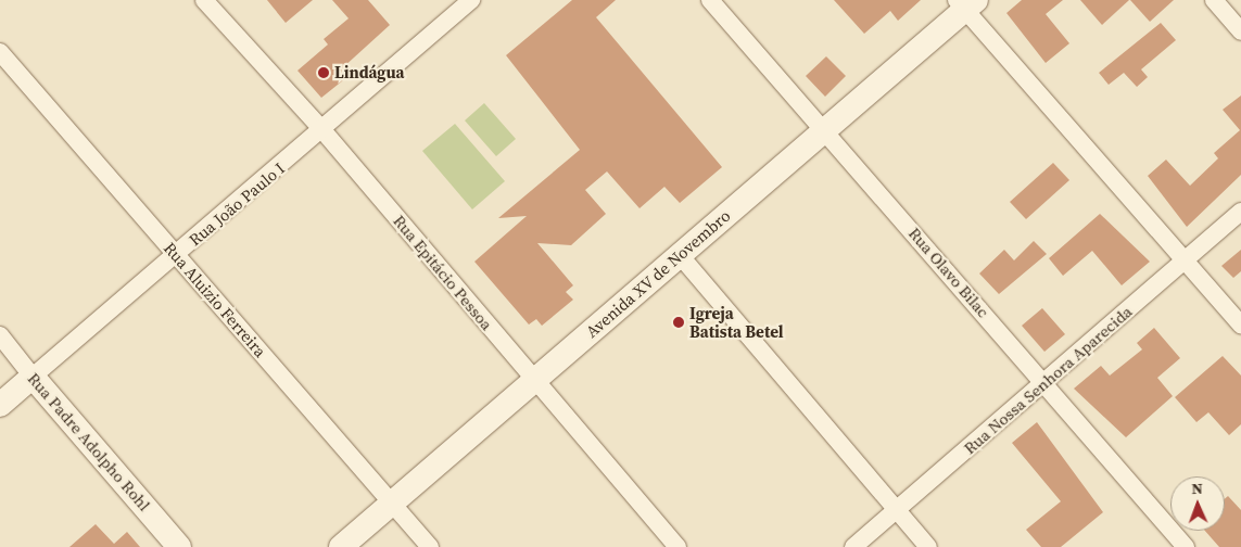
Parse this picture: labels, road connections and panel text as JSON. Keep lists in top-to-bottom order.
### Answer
{
  "streets": {
    "street": [
      "Rua João Paulo I",
      "Rua Epitácio Pessoa",
      "Rua Olavo Bilac",
      "Avenida XV de Novembro",
      "Rua Aluizio Ferreira",
      "Rua Nossa Senhora Aparecida",
      "Rua Padre Adolpho Rohl"
    ]
  },
  "crossings": [
    ["Rua João Paulo I", "Rua Epitácio Pessoa"],
    ["Rua João Paulo I", "Rua Aluizio Ferreira"],
    ["Rua João Paulo I", "Rua Padre Adolpho Rohl"],
    ["Rua Epitácio Pessoa", "Avenida XV de Novembro"],
    ["Rua Olavo Bilac", "Avenida XV de Novembro"],
    ["Rua Olavo Bilac", "Rua Nossa Senhora Aparecida"],
    ["Avenida XV de Novembro", "Rua Aluizio Ferreira"]
  ],
  "places": ["Lindágua", "Igreja Batista Betel"],
  "north": "top"
}
